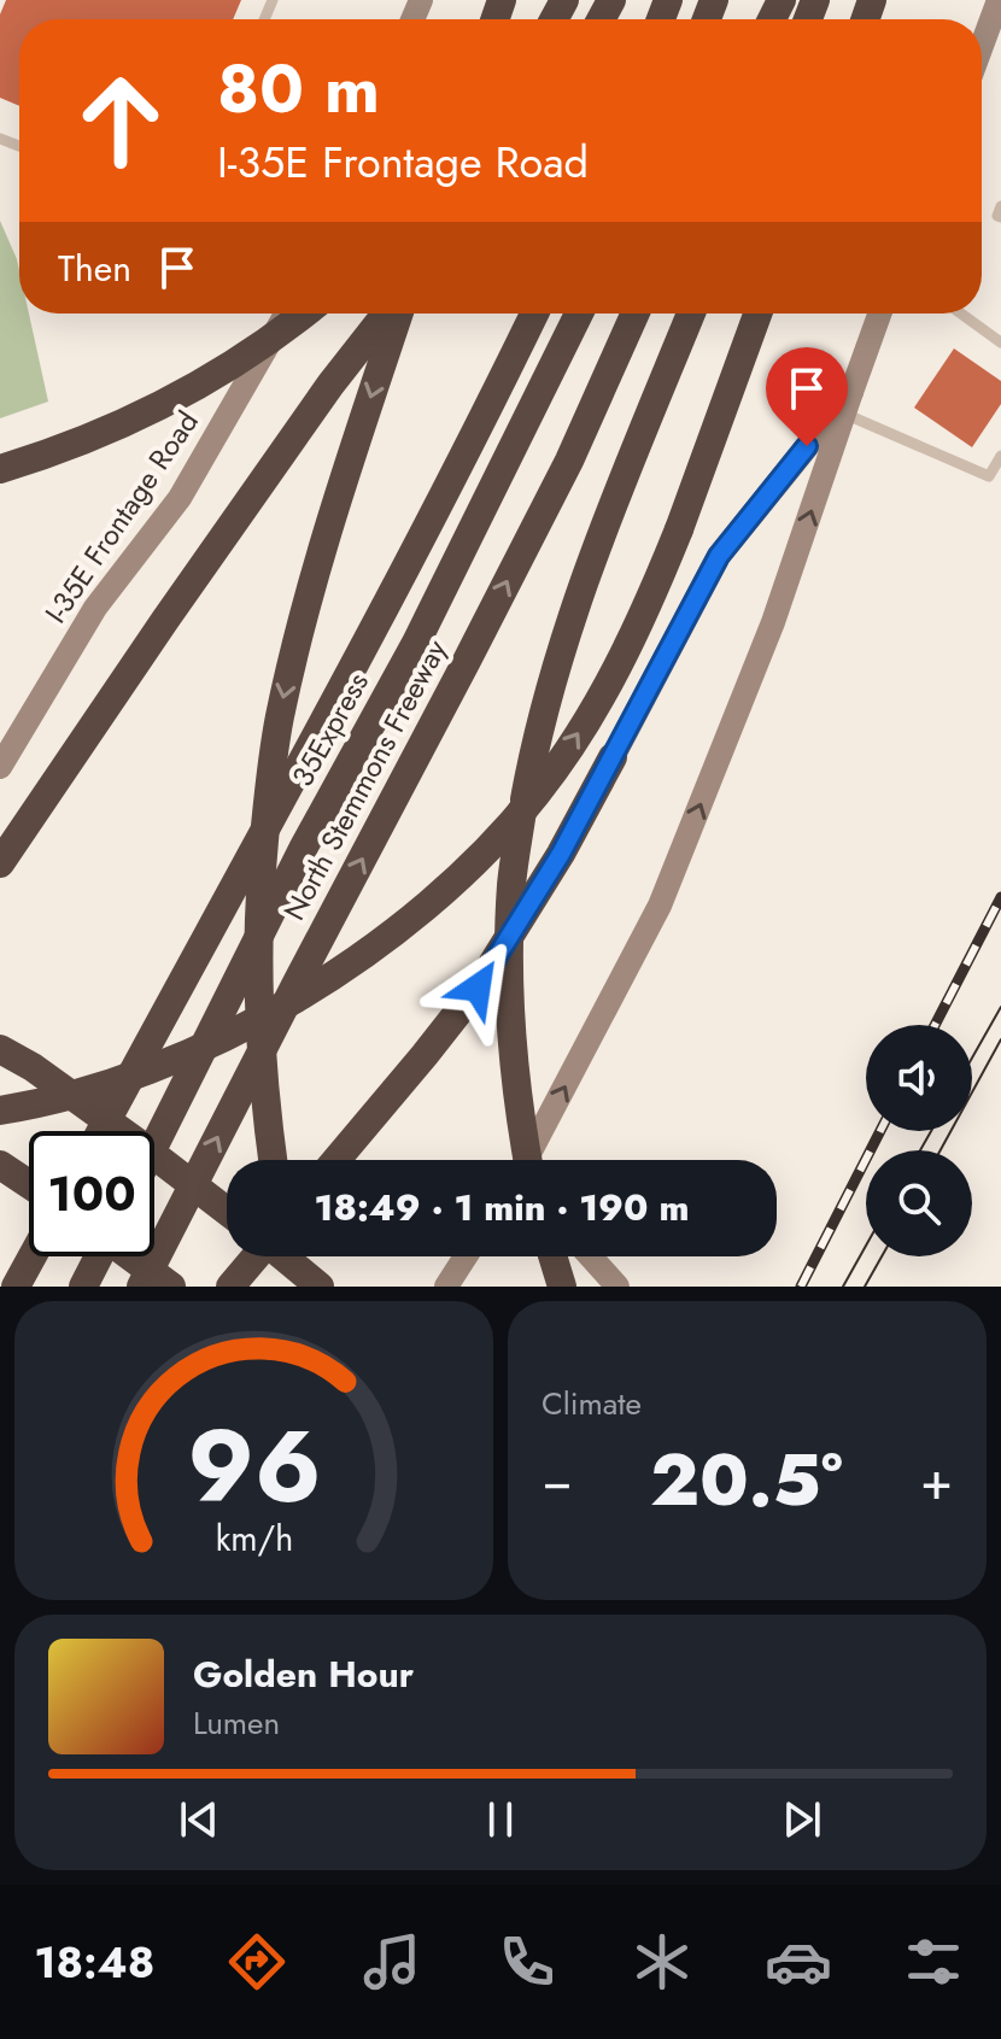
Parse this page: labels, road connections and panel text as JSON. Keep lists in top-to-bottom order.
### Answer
{
  "streets": {
    "highway": ["35Express", "North Stemmons Freeway"],
    "main road": ["I-35E Frontage Road"]
  },
  "page": {
    "turn": ["80 m", "I-35E Frontage Road"],
    "then": "Then",
    "limit": "100",
    "trip": "18:49 · 1 min · 190 m",
    "tile": "Climate",
    "heat": ["−", "20.5°", "+"],
    "song": ["Golden Hour", "Lumen"],
    "tabs": "18:48",
    "gauge": ["96", "km/h"]
  }
}
